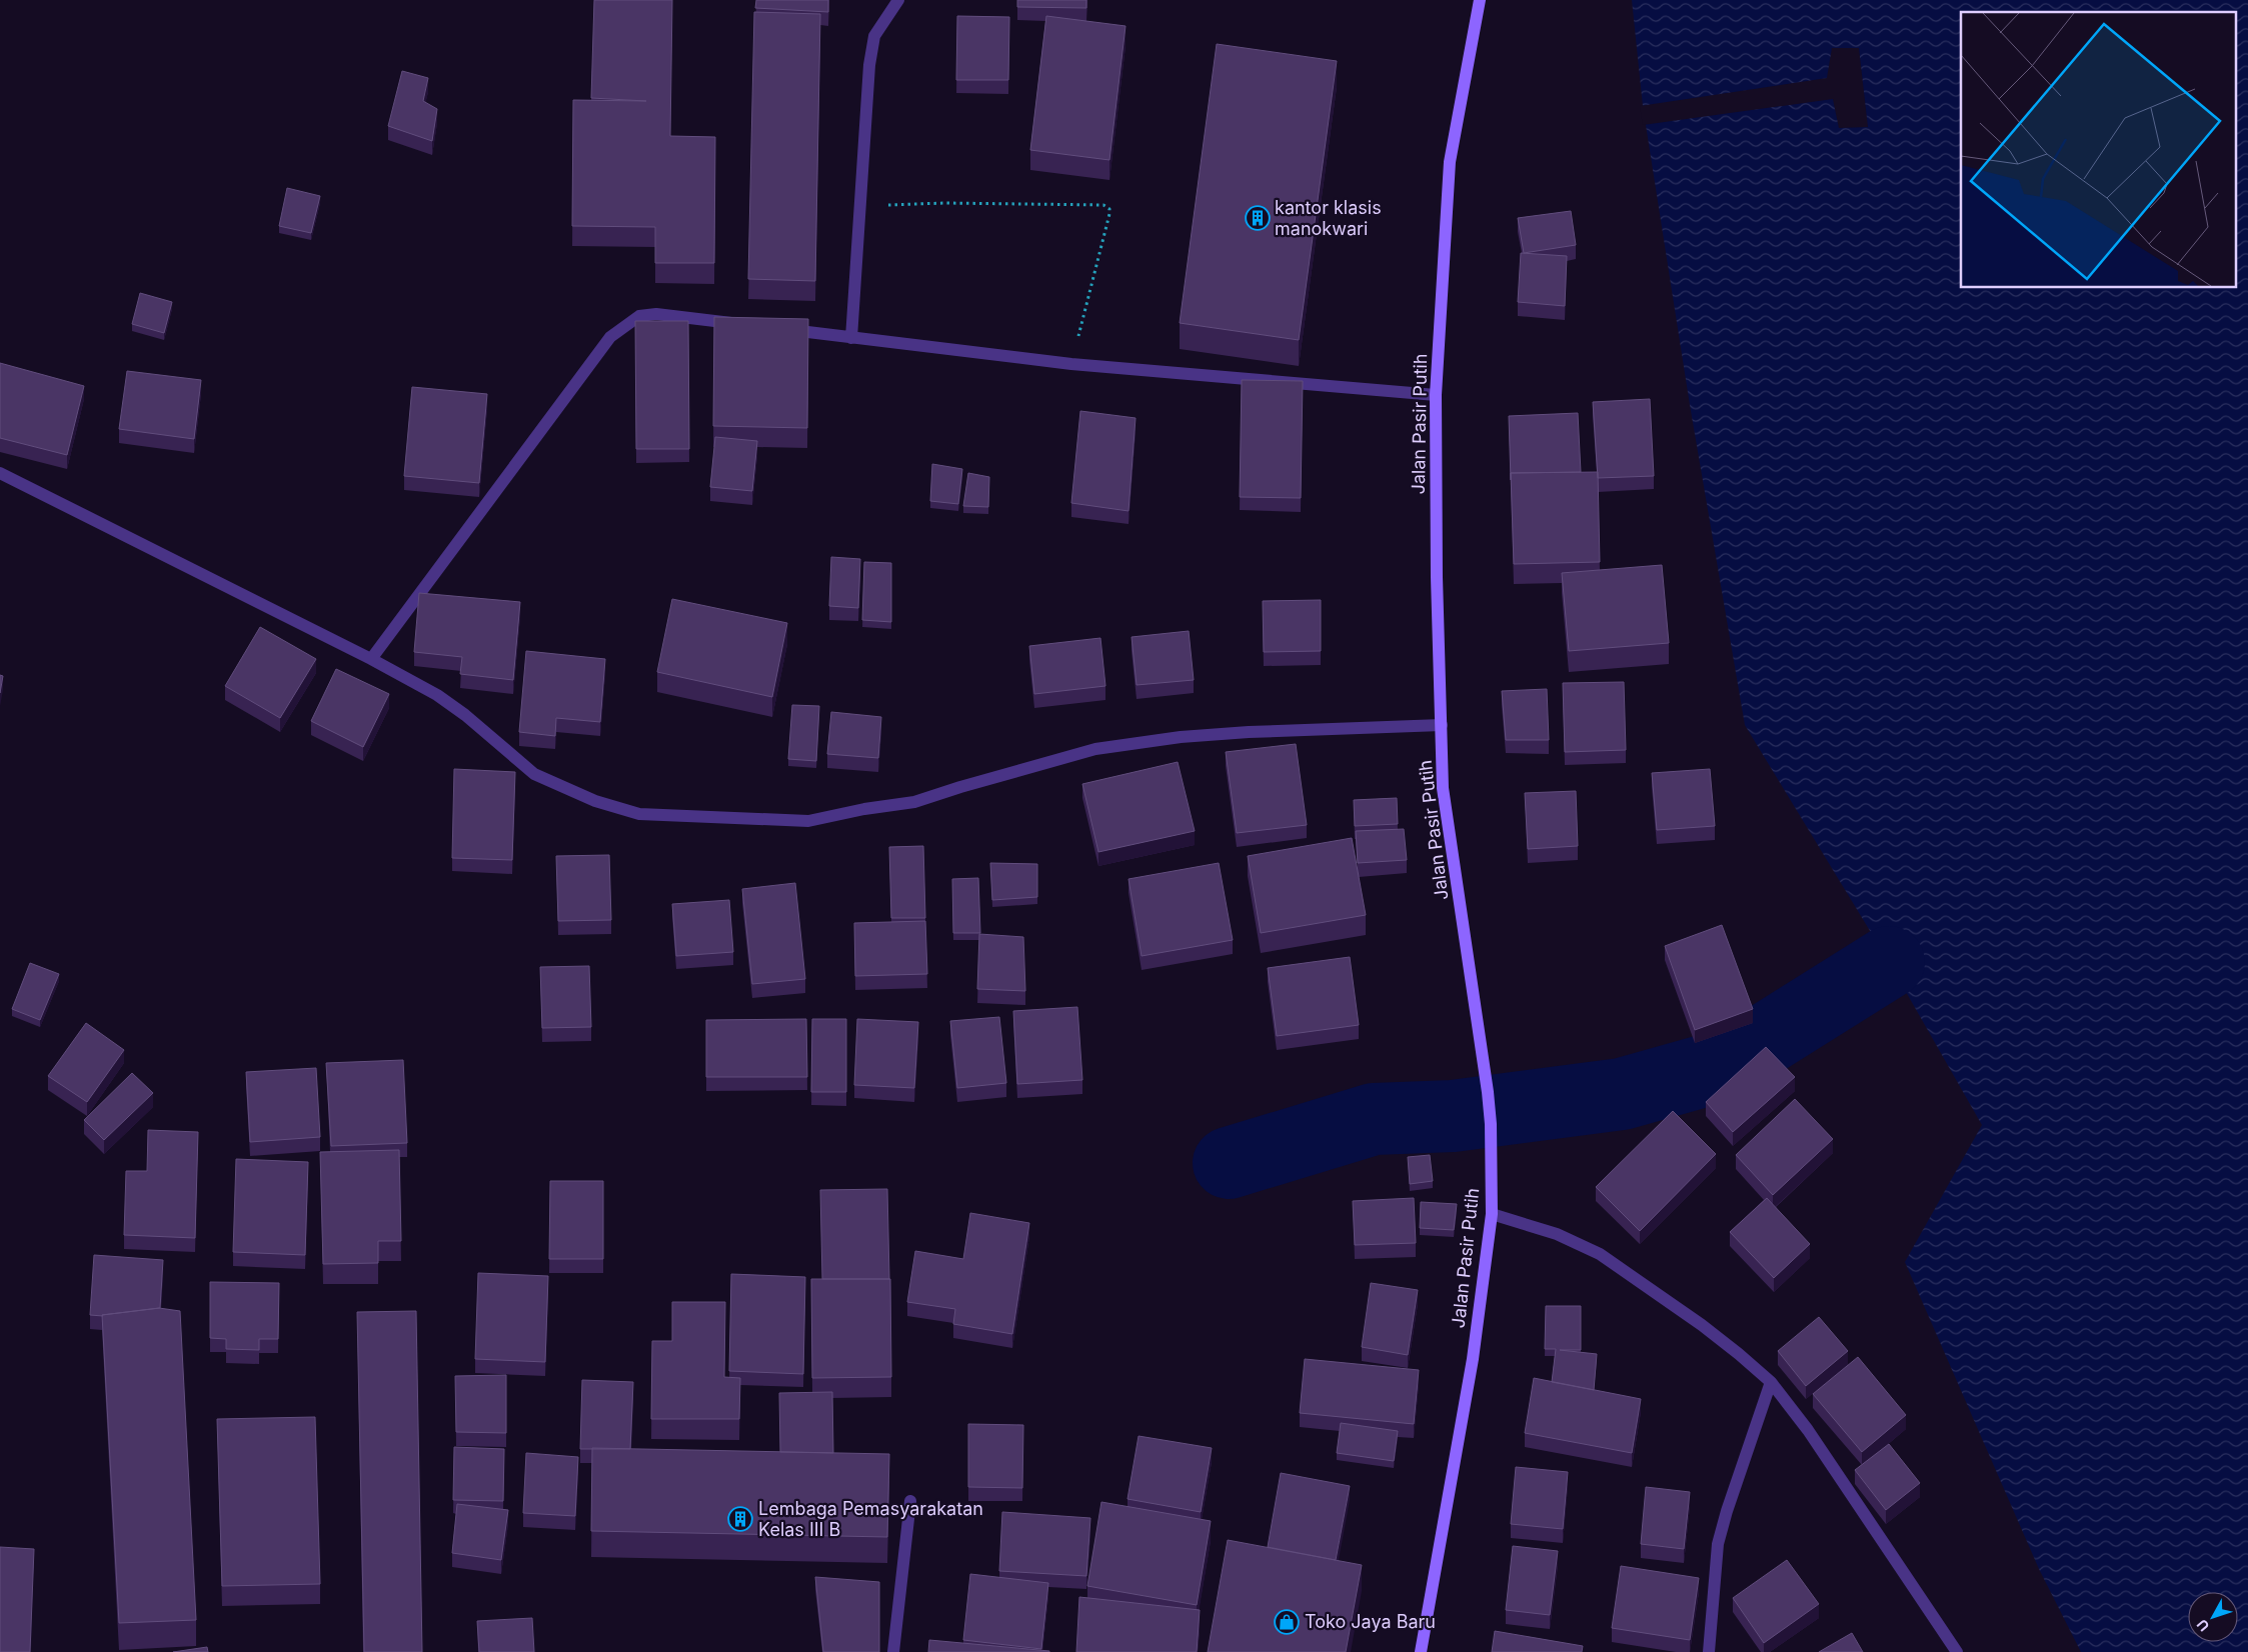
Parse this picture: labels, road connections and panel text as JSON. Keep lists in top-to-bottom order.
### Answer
{
  "streets": {
    "main road": ["Jalan Pasir Putih"]
  },
  "places": {
    "building": ["kantor klasis manokwari", "Lembaga Pemasyarakatan Kelas III B"],
    "shop": ["Toko Jaya Baru"]
  },
  "north": "bottom left"
}
